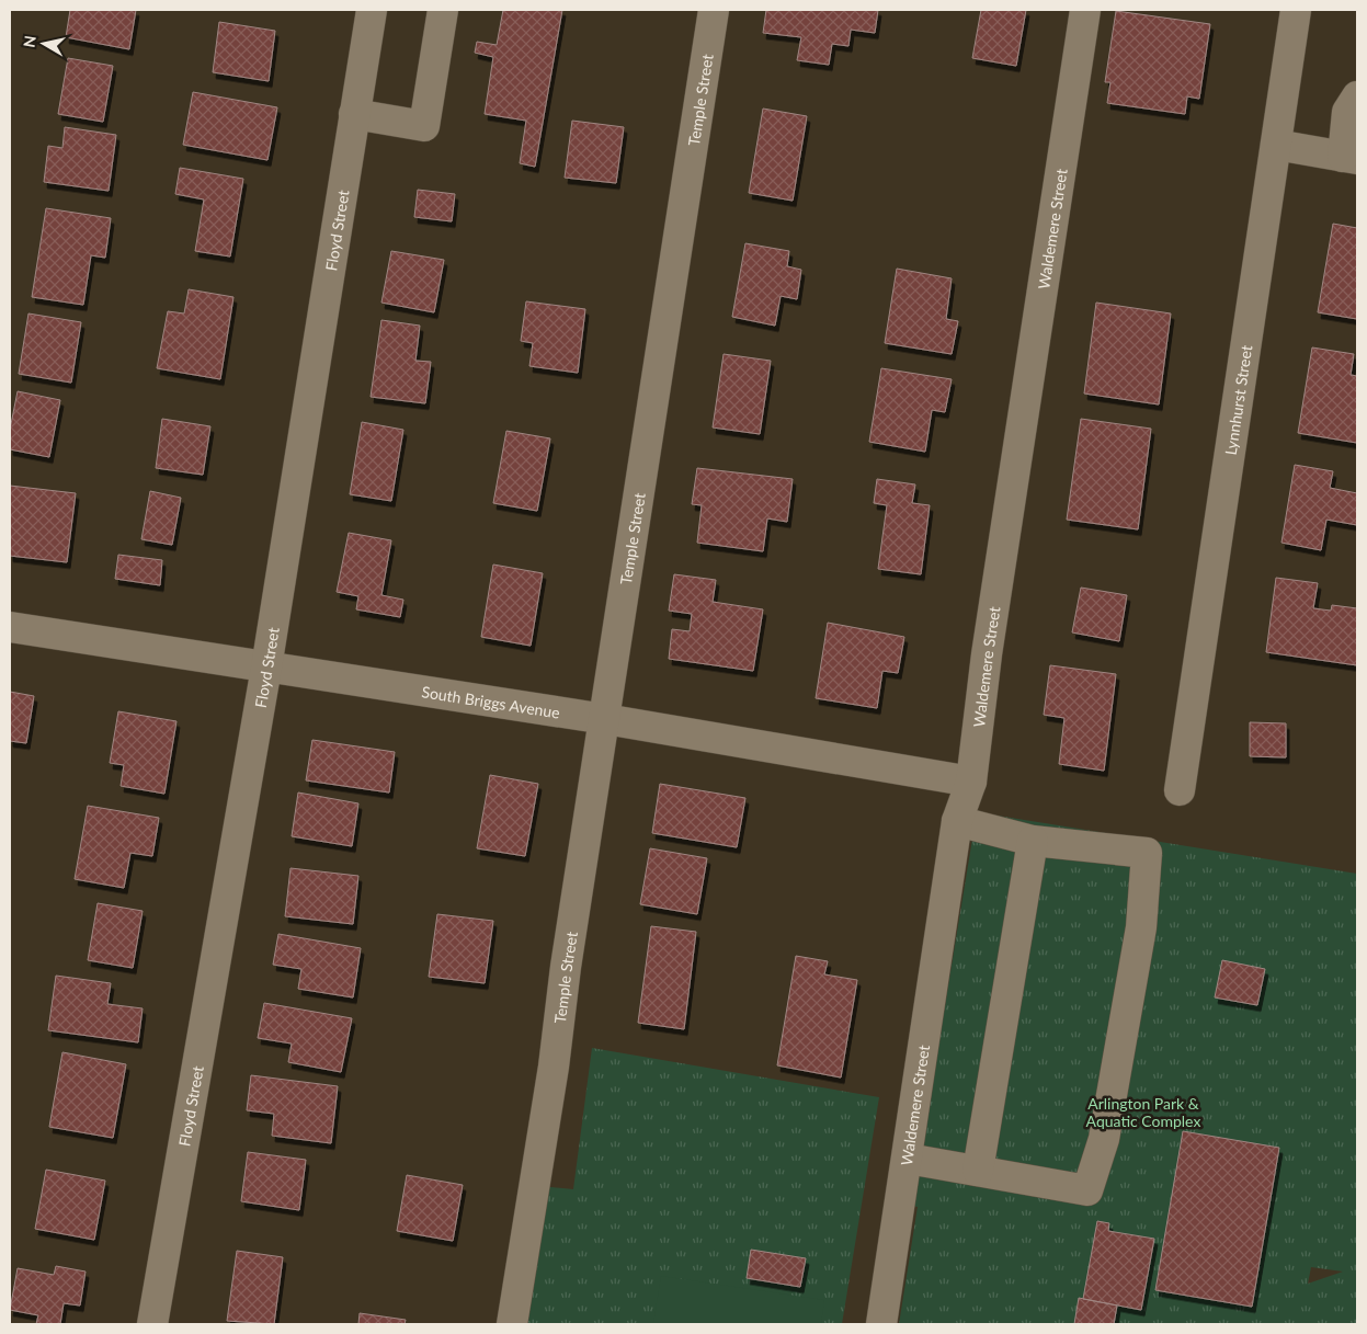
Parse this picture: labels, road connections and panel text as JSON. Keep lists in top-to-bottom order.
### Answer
{
  "streets": {
    "street": [
      "Temple Street",
      "Floyd Street",
      "Waldemere Street",
      "Lynnhurst Street",
      "South Briggs Avenue"
    ]
  },
  "crossings": [
    ["Temple Street", "South Briggs Avenue"],
    ["Floyd Street", "South Briggs Avenue"],
    ["Waldemere Street", "South Briggs Avenue"]
  ],
  "parks": ["Arlington Park & Aquatic Complex"],
  "north": "left"
}
